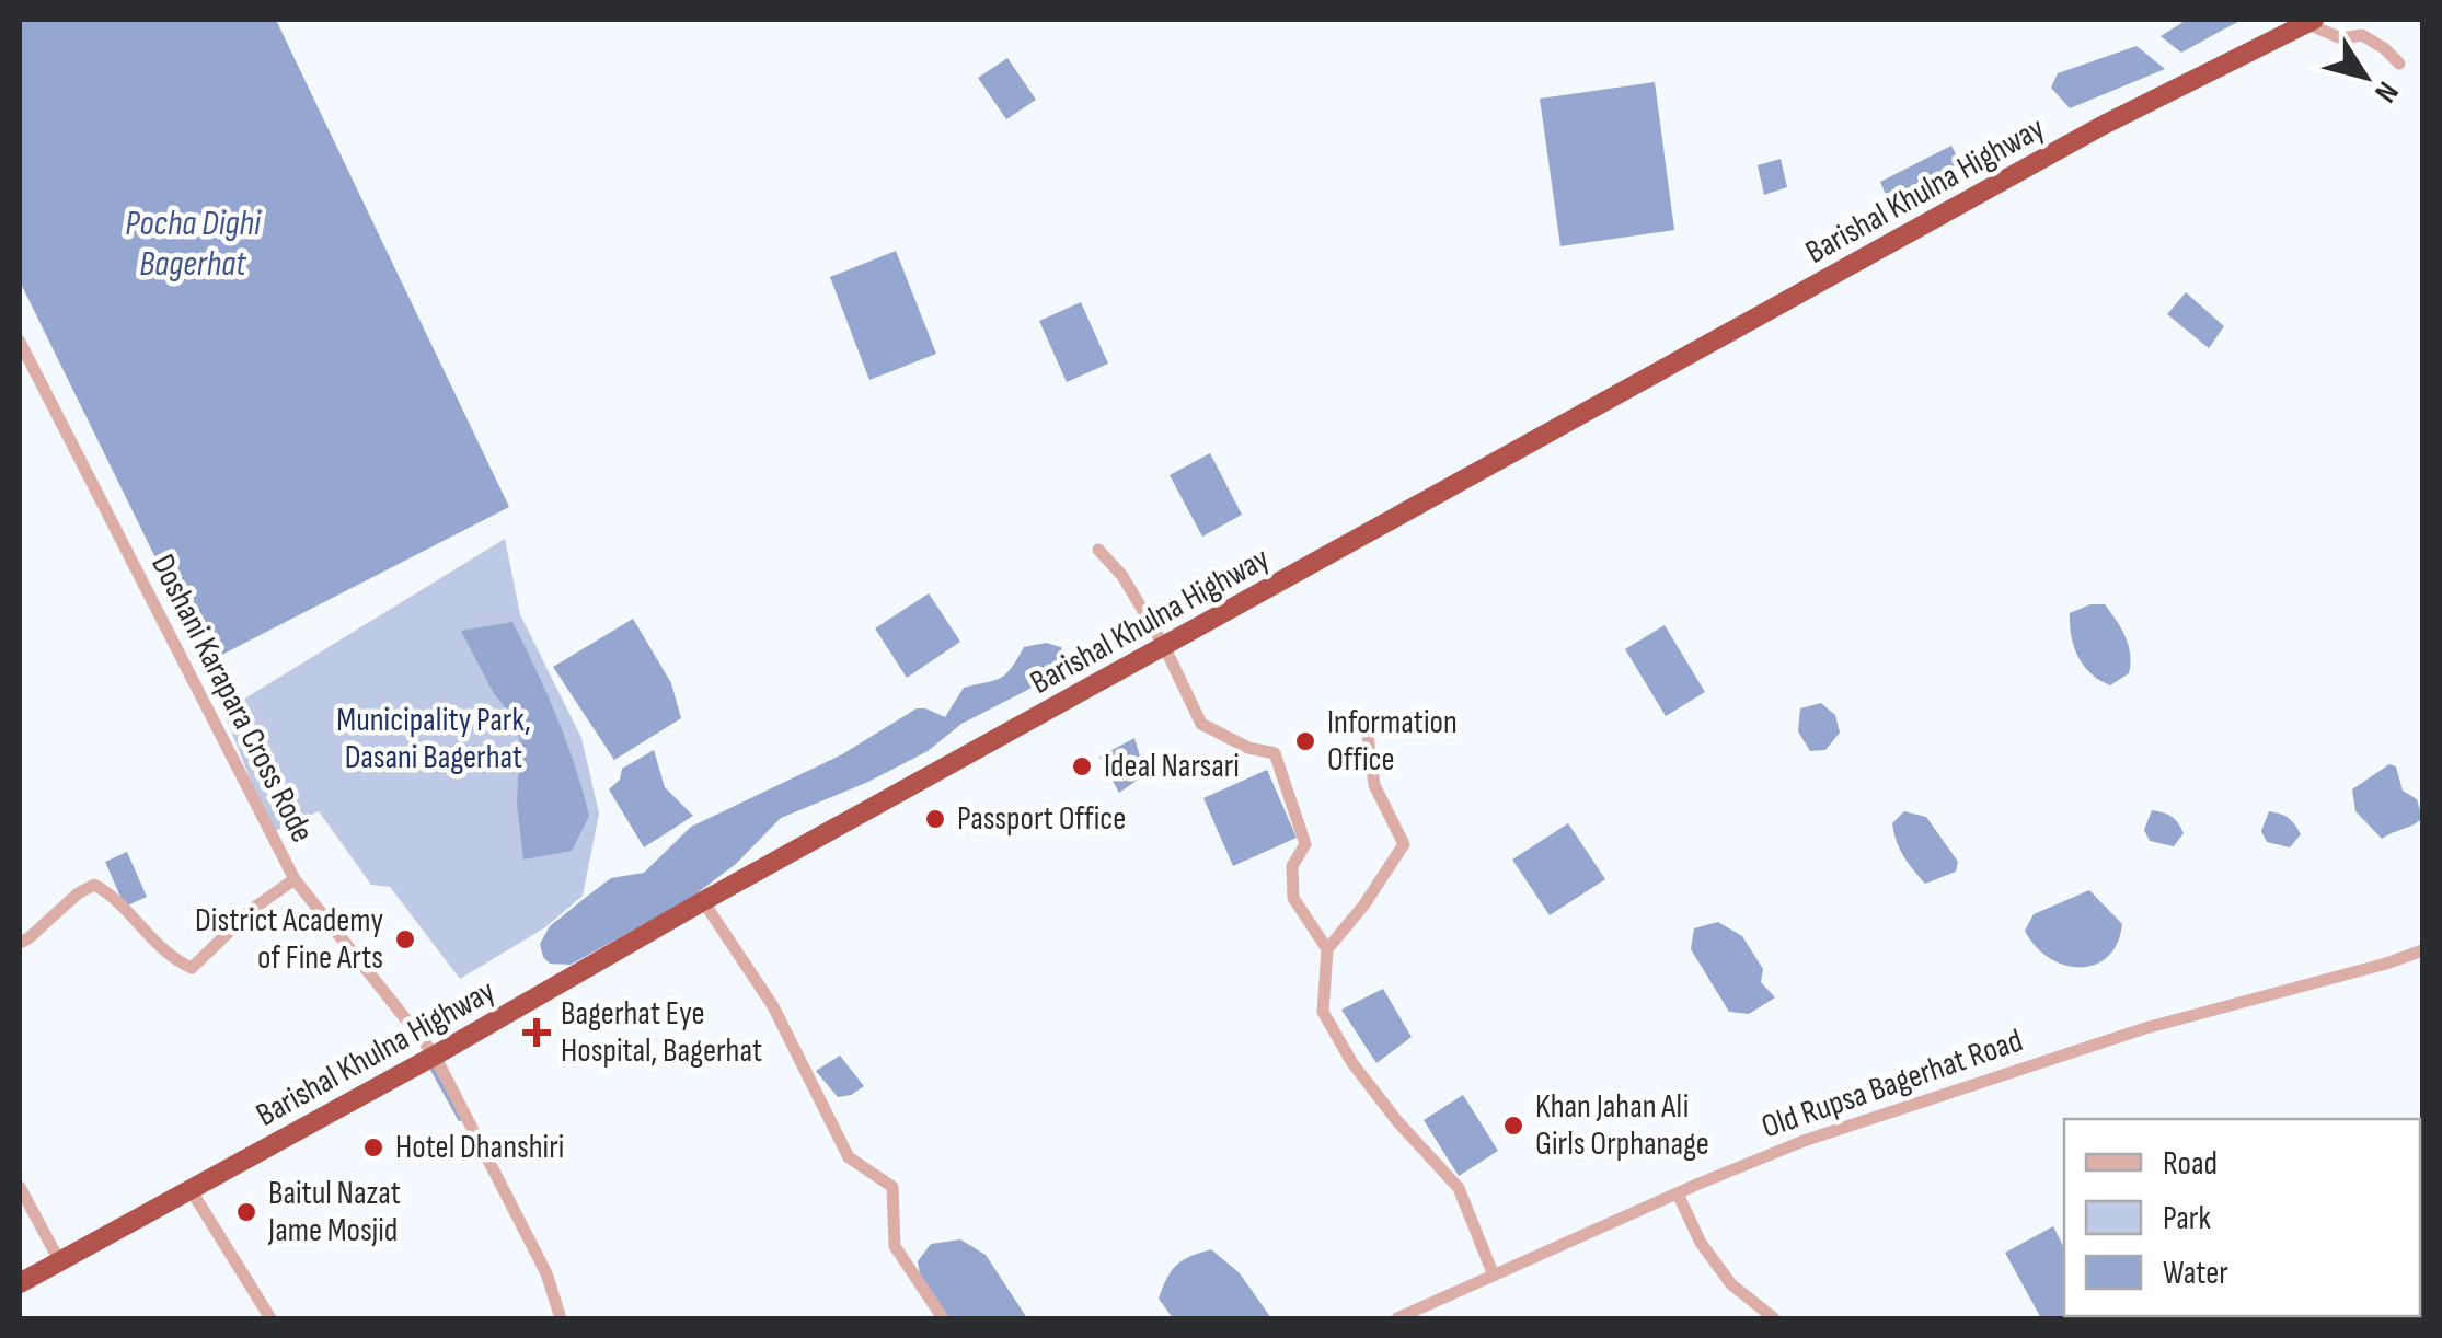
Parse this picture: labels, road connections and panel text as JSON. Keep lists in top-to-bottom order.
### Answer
{
  "streets": {
    "highway": ["Barishal Khulna Highway"],
    "street": ["Doshani Karapara Cross Rode", "Old Rupsa Bagerhat Road"]
  },
  "crossings": [
    ["Barishal Khulna Highway", "Doshani Karapara Cross Rode"]
  ],
  "water": ["Pocha Dighi Bagerhat"],
  "parks": ["Municipality Park, Dasani Bagerhat"],
  "places": {
    "other": [
      "Information Office",
      "Ideal Narsari",
      "Passport Office",
      "District Academy of Fine Arts",
      "Khan Jahan Ali Girls Orphanage",
      "Hotel Dhanshiri",
      "Baitul Nazat Jame Mosjid"
    ],
    "health": ["Bagerhat Eye Hospital, Bagerhat"]
  },
  "legend": ["Road", "Park", "Water"],
  "north": "bottom right"
}
